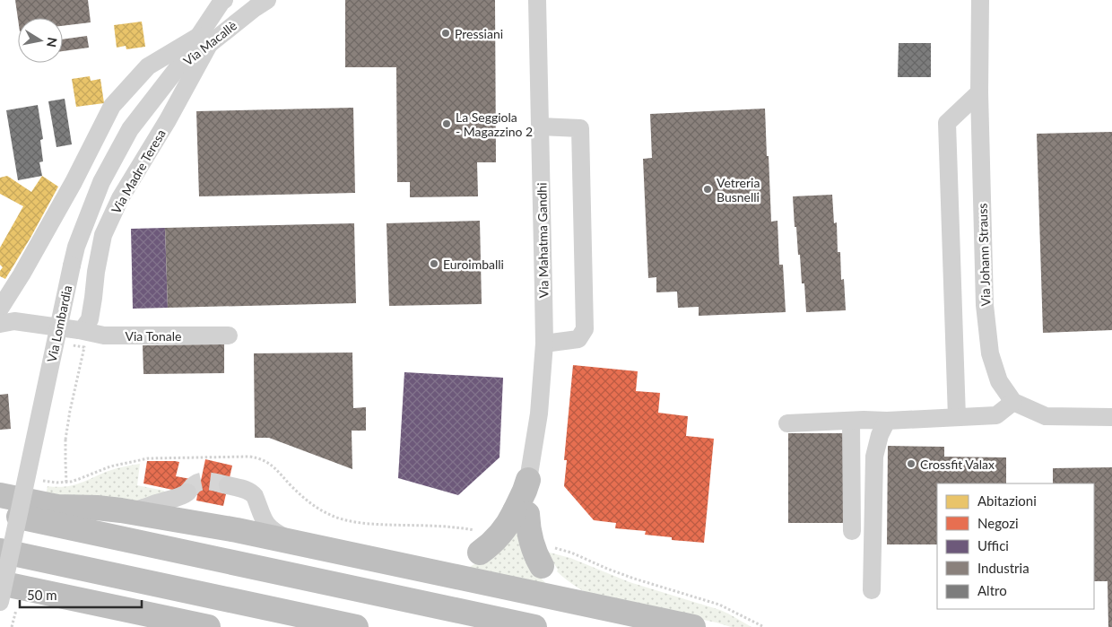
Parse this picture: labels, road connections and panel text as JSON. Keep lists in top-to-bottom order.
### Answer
{
  "streets": {
    "street": [
      "Via Macallè",
      "Via Madre Teresa",
      "Via Mahatma Gandhi",
      "Via Johann Strauss",
      "Via Lombardia",
      "Via Tonale"
    ]
  },
  "crossings": [
    ["Via Macallè", "Via Madre Teresa"],
    ["Via Macallè", "Via Lombardia"],
    ["Via Madre Teresa", "Via Tonale"]
  ],
  "places": [
    "Pressiani",
    "La Seggiola - Magazzino 2",
    "Vetreria Busnelli",
    "Euroimballi",
    "Crossfit Valax"
  ],
  "legend": [
    "Abitazioni",
    "Negozi",
    "Uffici",
    "Industria",
    "Altro"
  ],
  "scale_bar": "50 m",
  "north": "right"
}
